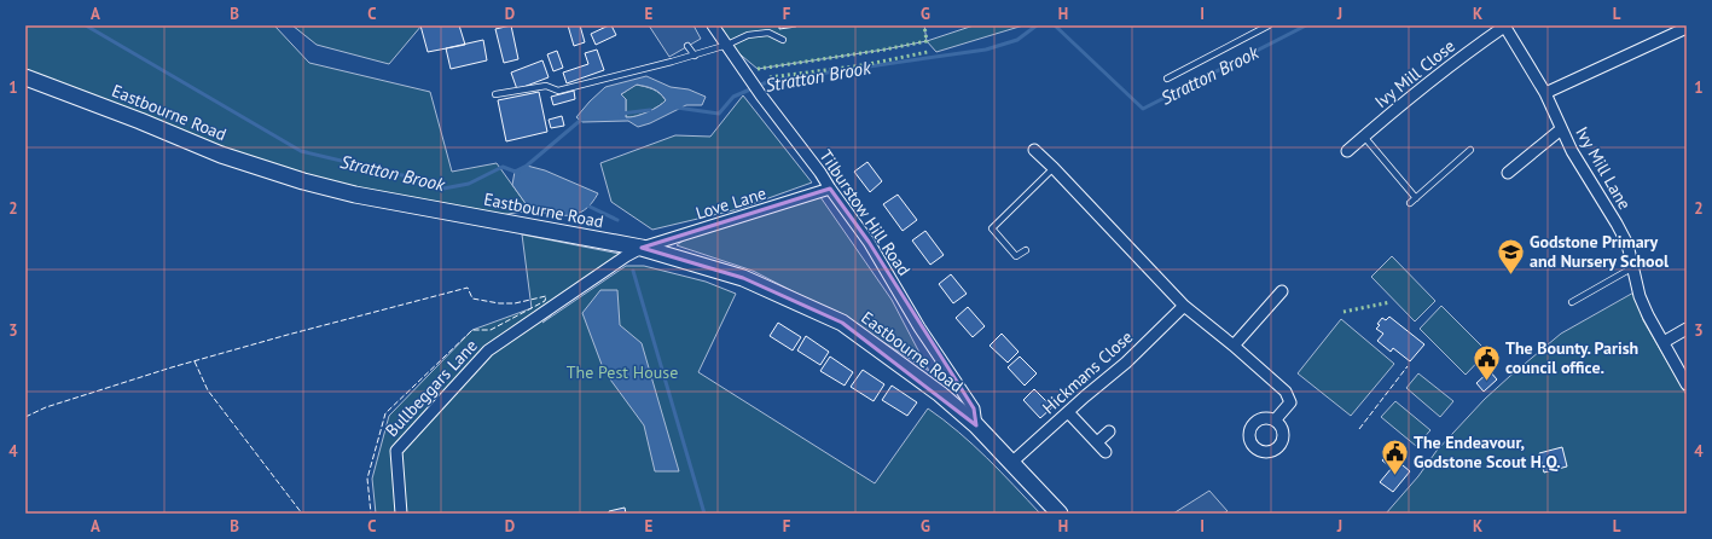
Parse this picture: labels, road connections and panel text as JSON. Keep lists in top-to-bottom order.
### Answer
{
  "streets": {
    "main road": ["Eastbourne Road"],
    "street": [
      "Ivy Mill Close",
      "Ivy Mill Lane",
      "Love Lane",
      "Tilburstow Hill Road",
      "Hickmans Close",
      "Bullbeggars Lane"
    ]
  },
  "crossings": [
    ["Ivy Mill Close", "Ivy Mill Lane"],
    ["Eastbourne Road", "Love Lane"],
    ["Eastbourne Road", "Tilburstow Hill Road"],
    ["Eastbourne Road", "Hickmans Close"],
    ["Eastbourne Road", "Bullbeggars Lane"],
    ["Love Lane", "Tilburstow Hill Road"],
    ["Love Lane", "Bullbeggars Lane"]
  ],
  "water": ["Stratton Brook"],
  "parks": ["The Pest House"],
  "places": {
    "school or university": ["Godstone Primary and Nursery School"],
    "public building": ["The Bounty. Parish council office.", "The Endeavour, Godstone Scout H.Q."]
  },
  "grid": {
    "columns": [
      "A",
      "B",
      "C",
      "D",
      "E",
      "F",
      "G",
      "H",
      "I",
      "J",
      "K",
      "L"
    ],
    "rows": [
      "1",
      "2",
      "3",
      "4"
    ]
  }
}
